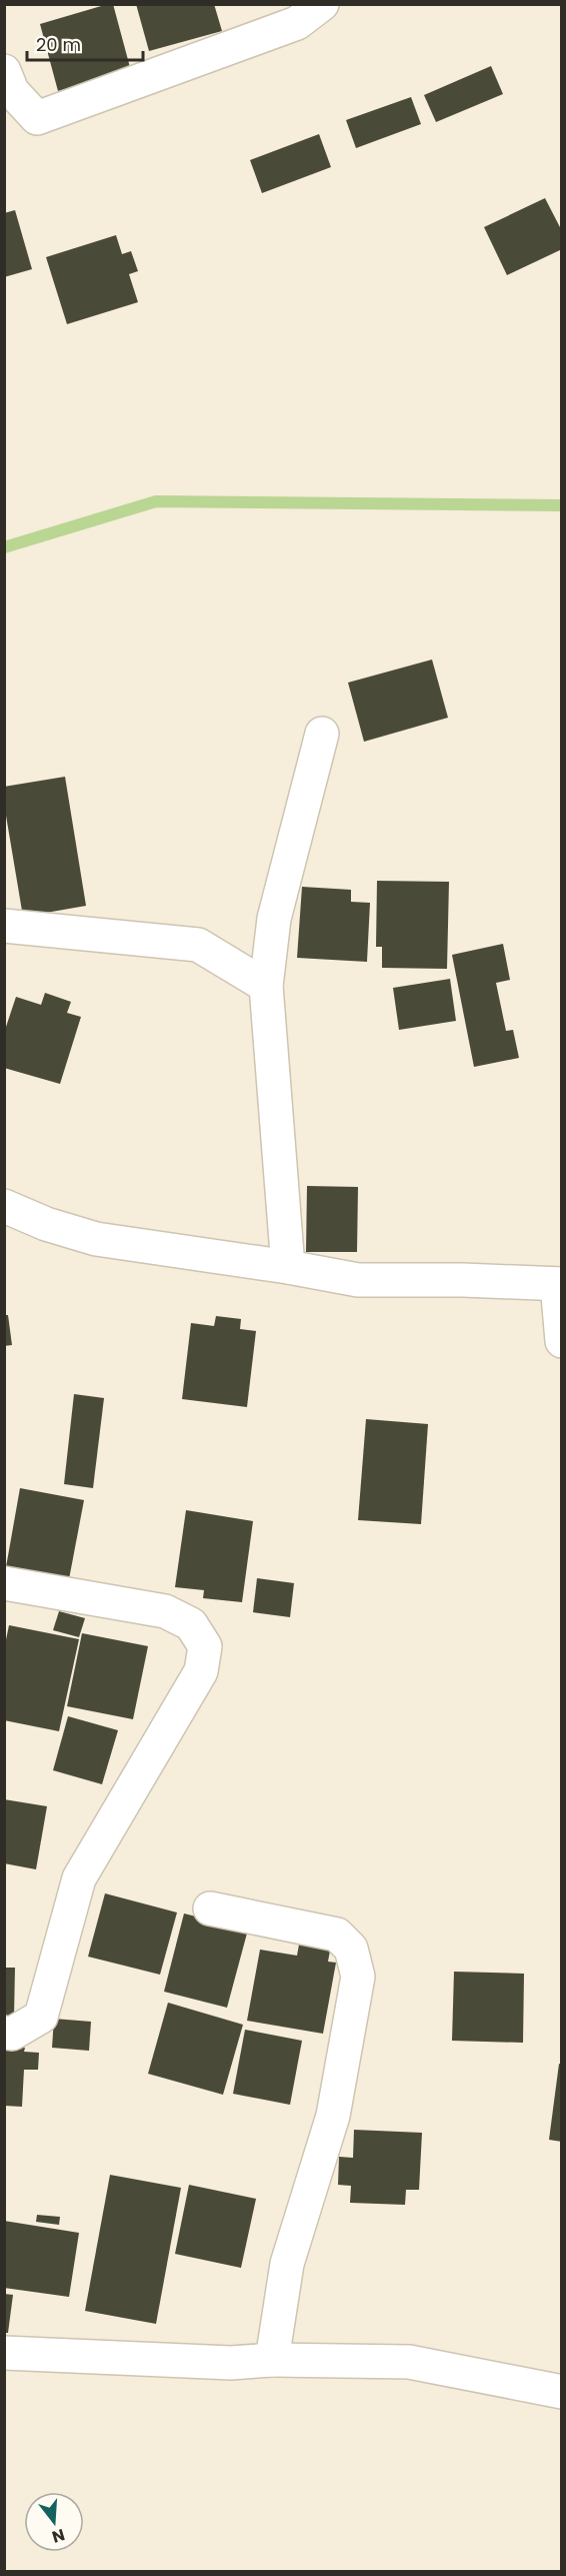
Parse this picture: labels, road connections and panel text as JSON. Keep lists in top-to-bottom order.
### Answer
{
  "scale_bar": "20 m",
  "north": "bottom"
}
